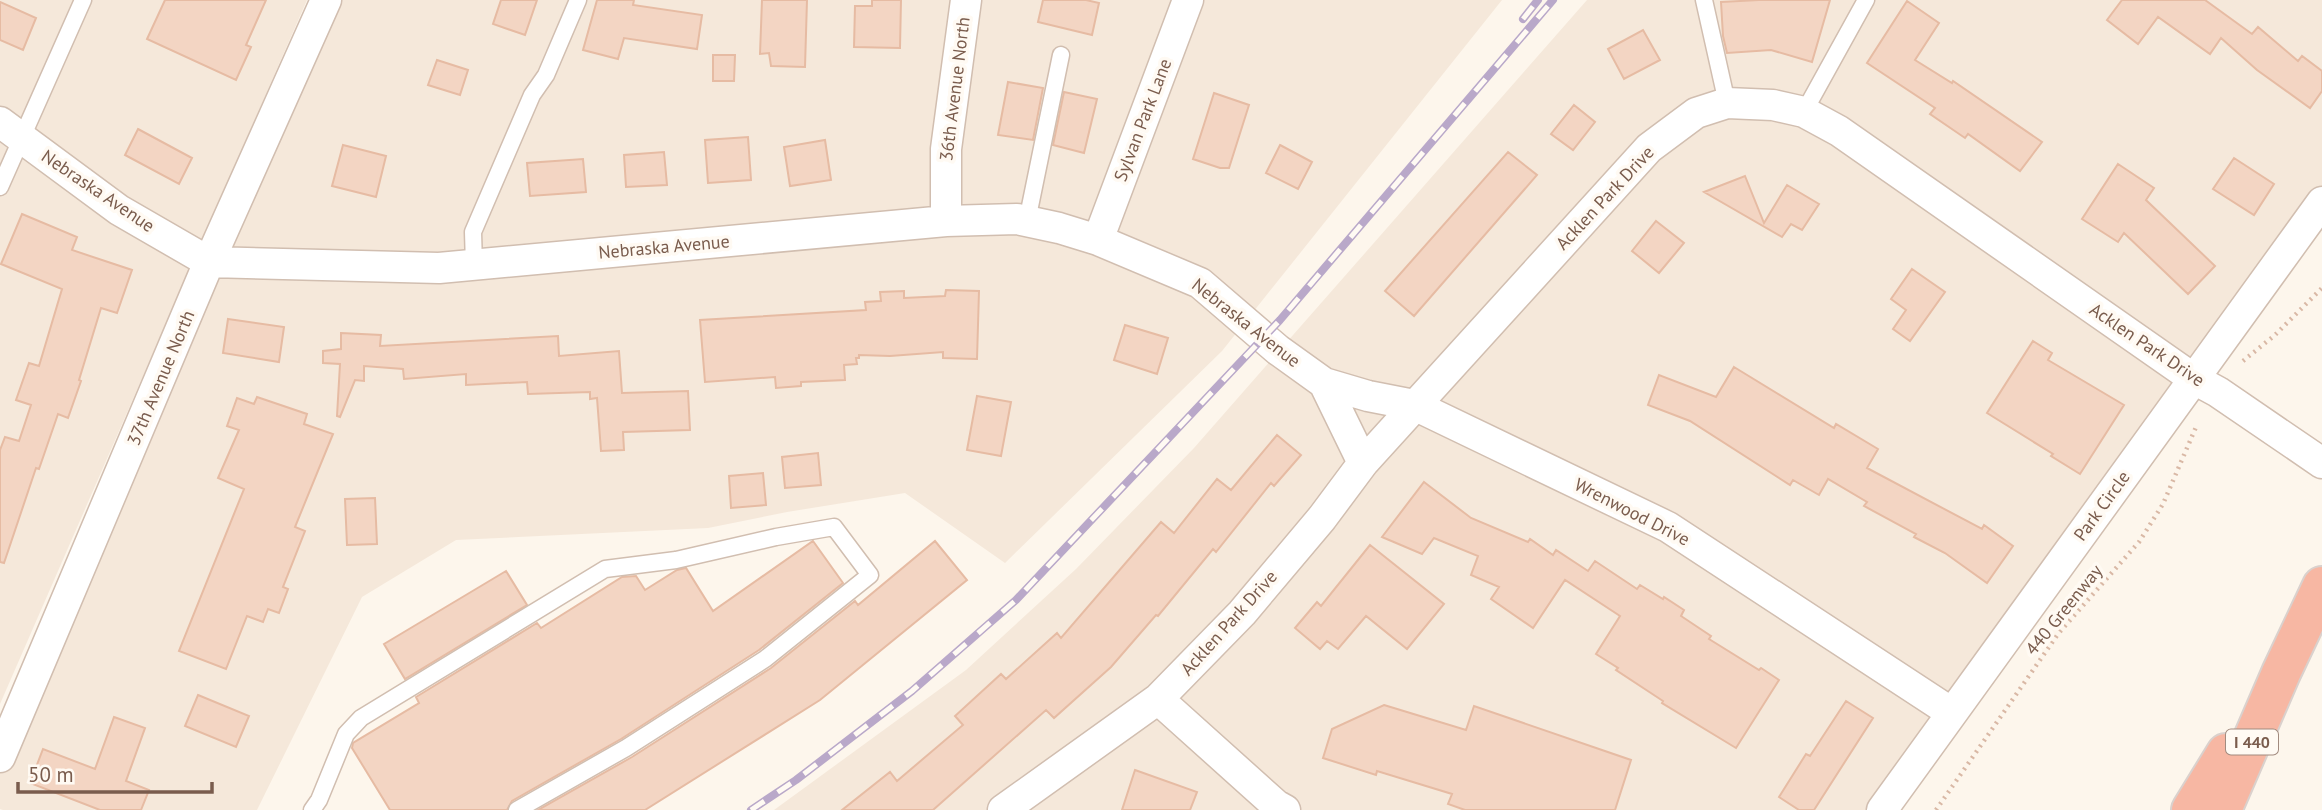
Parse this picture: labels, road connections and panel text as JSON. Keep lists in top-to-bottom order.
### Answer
{
  "streets": {
    "highway": ["I 440"],
    "street": [
      "36th Avenue North",
      "Sylvan Park Lane",
      "Nebraska Avenue",
      "Acklen Park Drive",
      "37th Avenue North",
      "Park Circle",
      "Wrenwood Drive"
    ],
    "path": ["440 Greenway"]
  },
  "crossings": [
    ["36th Avenue North", "Nebraska Avenue"],
    ["Sylvan Park Lane", "Nebraska Avenue"],
    ["Nebraska Avenue", "37th Avenue North"],
    ["Nebraska Avenue", "Wrenwood Drive"],
    ["Acklen Park Drive", "Park Circle"],
    ["Acklen Park Drive", "Wrenwood Drive"],
    ["Park Circle", "Wrenwood Drive"]
  ],
  "scale_bar": "50 m"
}
